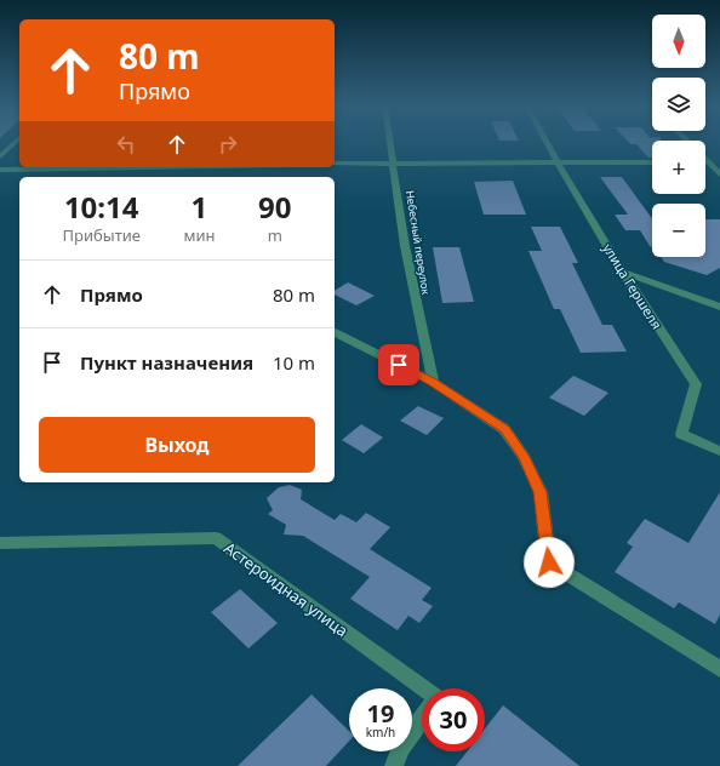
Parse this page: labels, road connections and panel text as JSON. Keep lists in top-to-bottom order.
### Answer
{
  "streets": {
    "street": ["Небесный переулок", "улица Гершеля", "Астероидная улица"]
  },
  "north": "bottom",
  "page": {
    "map_buttons": ["+", "−"],
    "turn": ["80 m", "Прямо"],
    "eta": [
      "10:14",
      "Прибытие",
      "1",
      "мин",
      "90",
      "m"
    ],
    "list": [
      {
        "name": "Прямо",
        "value": "80 m"
      },
      {
        "name": "Пункт назначения",
        "value": "10 m"
      }
    ],
    "buttons": "Выход",
    "speed": "19 km/h",
    "limit": "30"
  }
}
